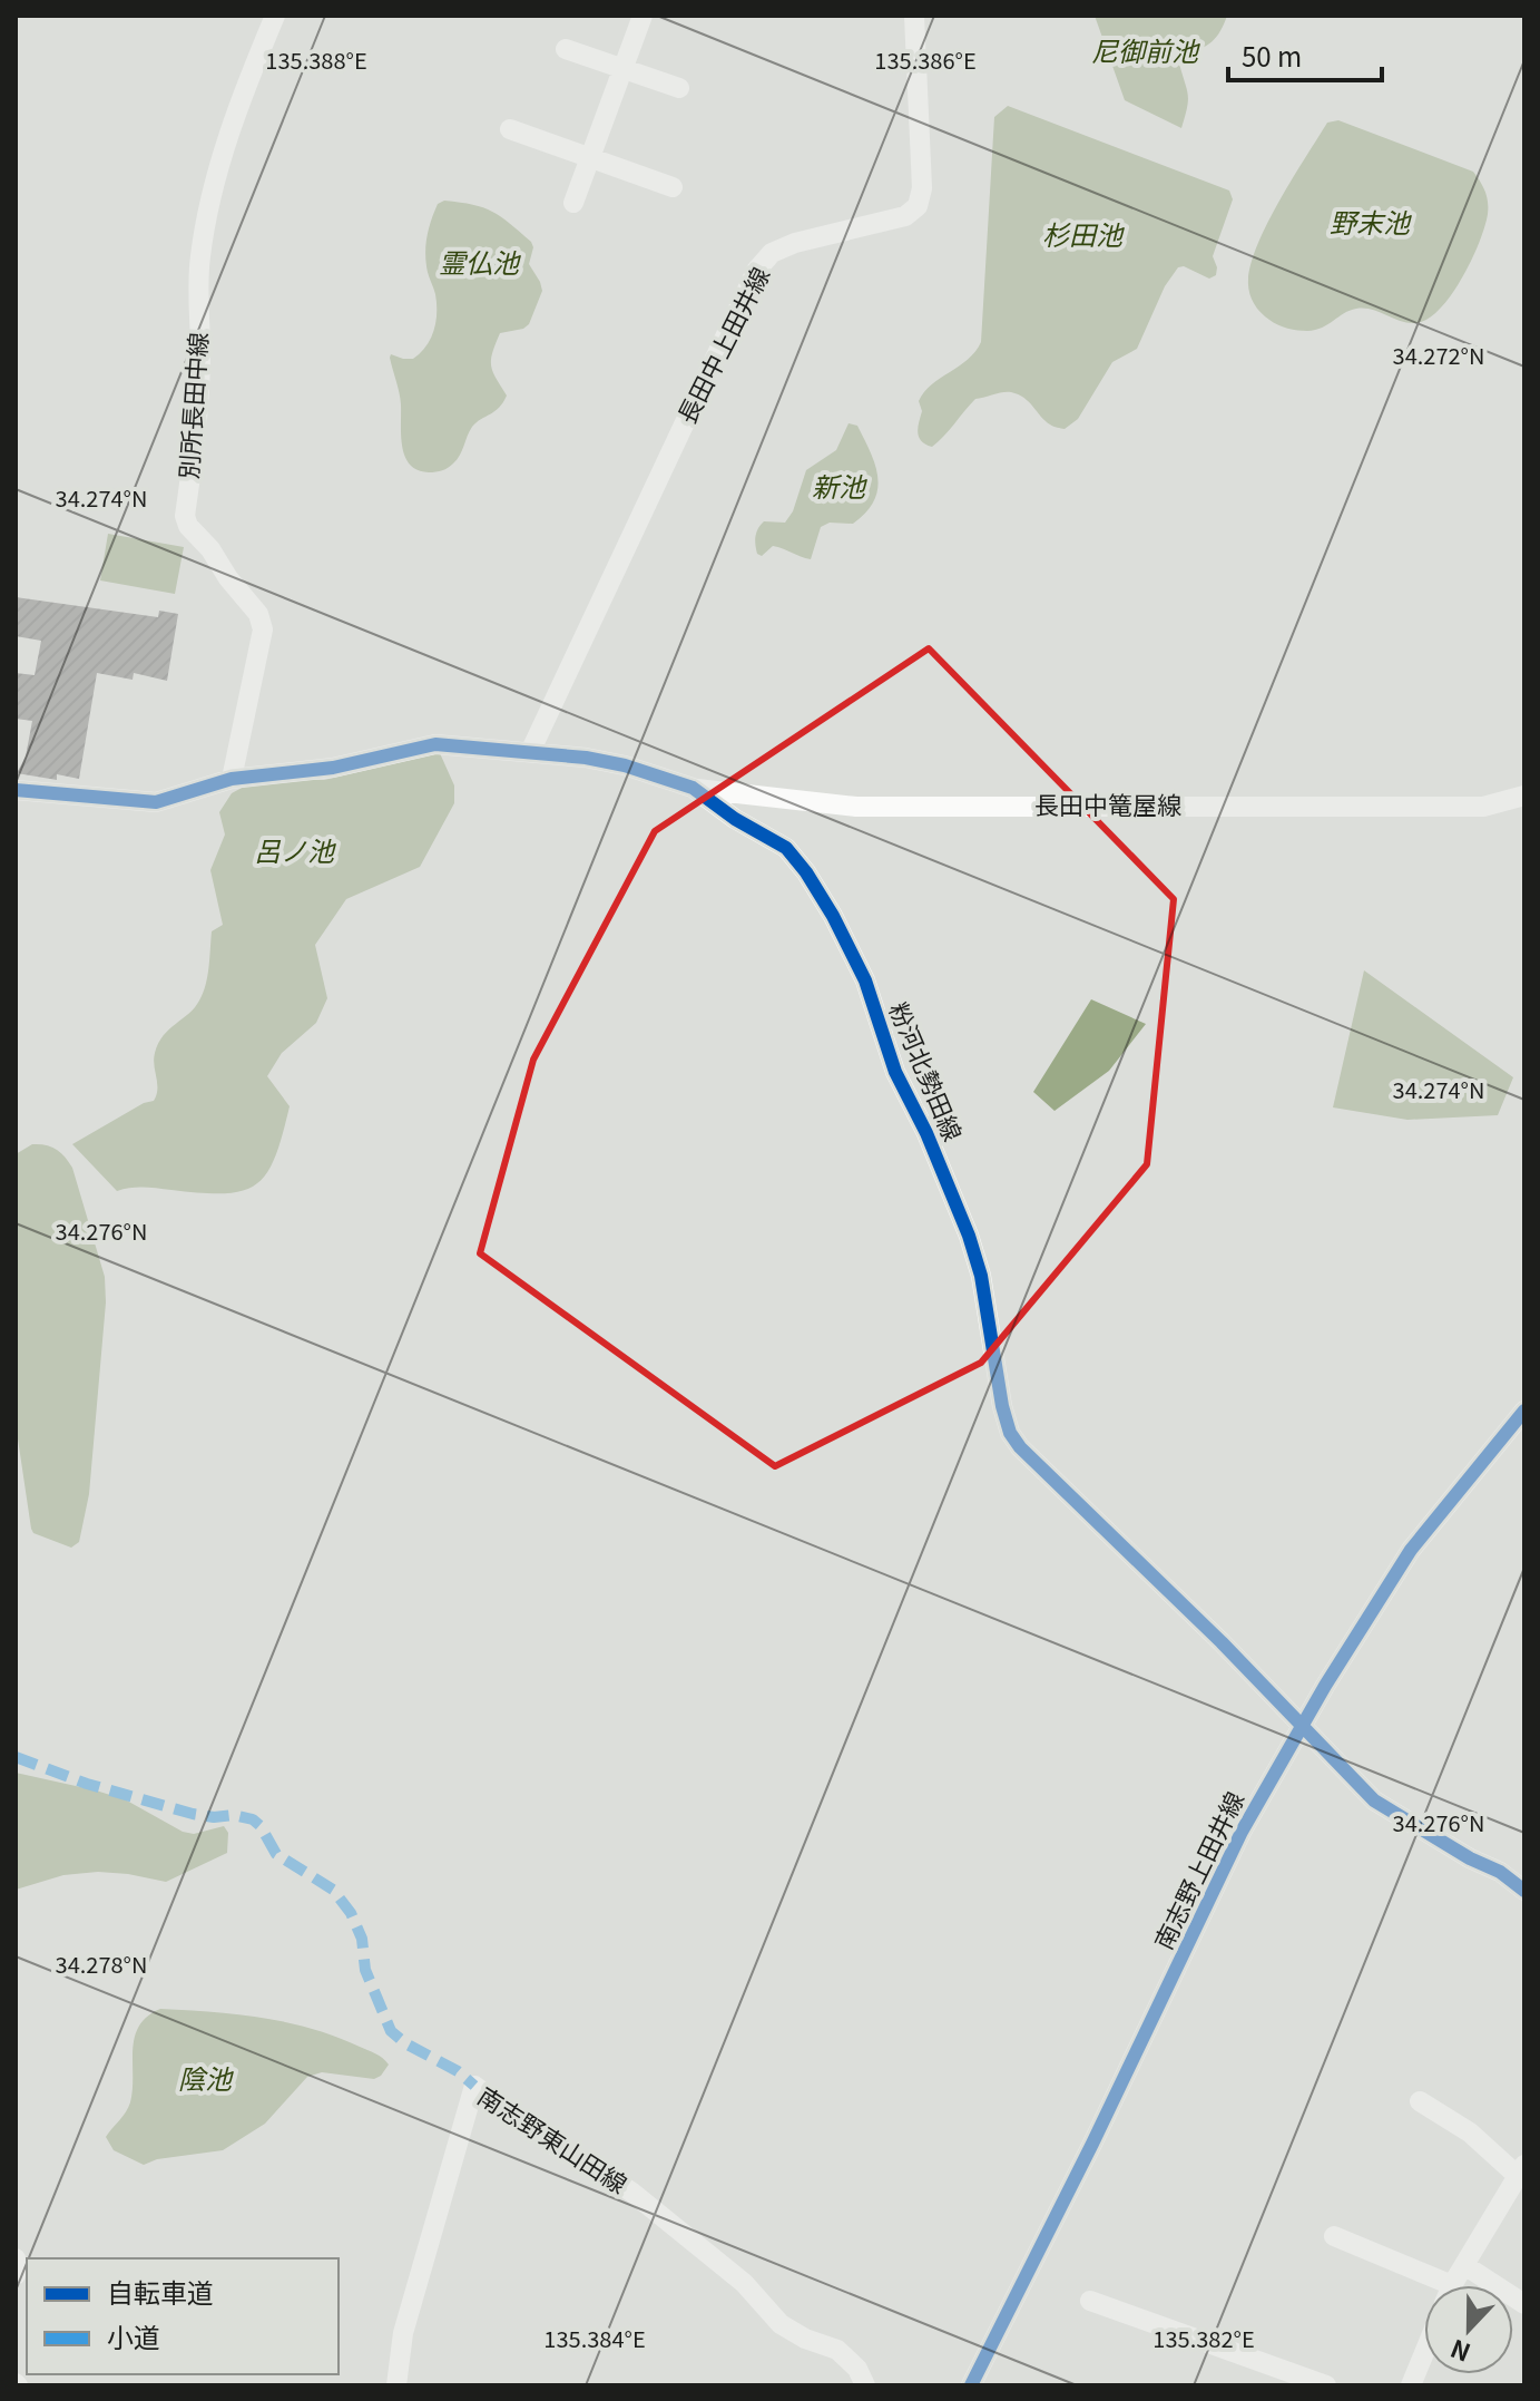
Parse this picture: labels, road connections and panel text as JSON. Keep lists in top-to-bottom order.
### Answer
{
  "streets": {
    "street": [
      "長田中上田井線",
      "別所長田中線",
      "長田中篭屋線",
      "粉河北勢田線",
      "南志野上田井線",
      "南志野東山田線"
    ]
  },
  "crossings": [
    ["長田中上田井線", "粉河北勢田線"],
    ["別所長田中線", "粉河北勢田線"],
    ["長田中篭屋線", "粉河北勢田線"],
    ["粉河北勢田線", "南志野上田井線"]
  ],
  "water": [
    "尼御前池",
    "野末池",
    "杉田池",
    "霊仏池",
    "新池",
    "呂ノ池",
    "陰池"
  ],
  "legend": ["自転車道", "小道"],
  "scale_bar": "50 m",
  "north": "bottom",
  "coordinates": [
    "135.388°E",
    "135.386°E",
    "34.272°N",
    "34.274°N",
    "34.276°N",
    "34.278°N",
    "135.384°E",
    "135.382°E"
  ]
}
